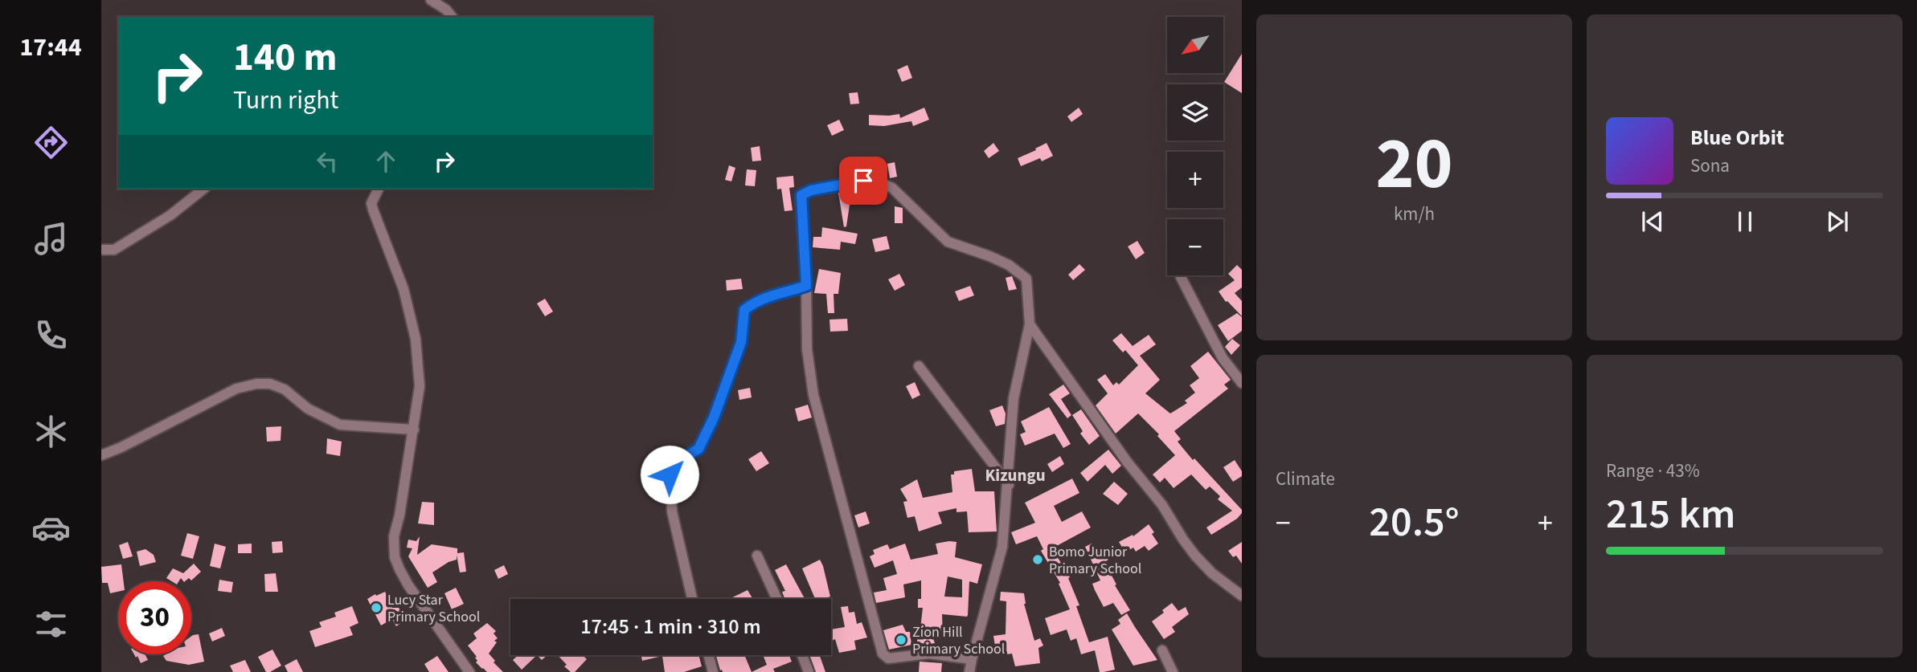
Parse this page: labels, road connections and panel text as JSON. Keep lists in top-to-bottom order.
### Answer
{
  "districts": ["Kizungu"],
  "places": ["Bomo Junior Primary School", "Lucy Star Primary School", "Zion Hill Primary School"],
  "north": "bottom left",
  "page": {
    "tabs": "17:44",
    "tile": [
      ["20", "km/h"],
      "Climate",
      ["Range · 43%", "215 km"]
    ],
    "map_buttons": ["+", "−"],
    "turn": ["140 m", "Turn right"],
    "song": ["Blue Orbit", "Sona"],
    "heat": ["−", "20.5°", "+"],
    "limit": "30",
    "trip": "17:45 · 1 min · 310 m"
  }
}
